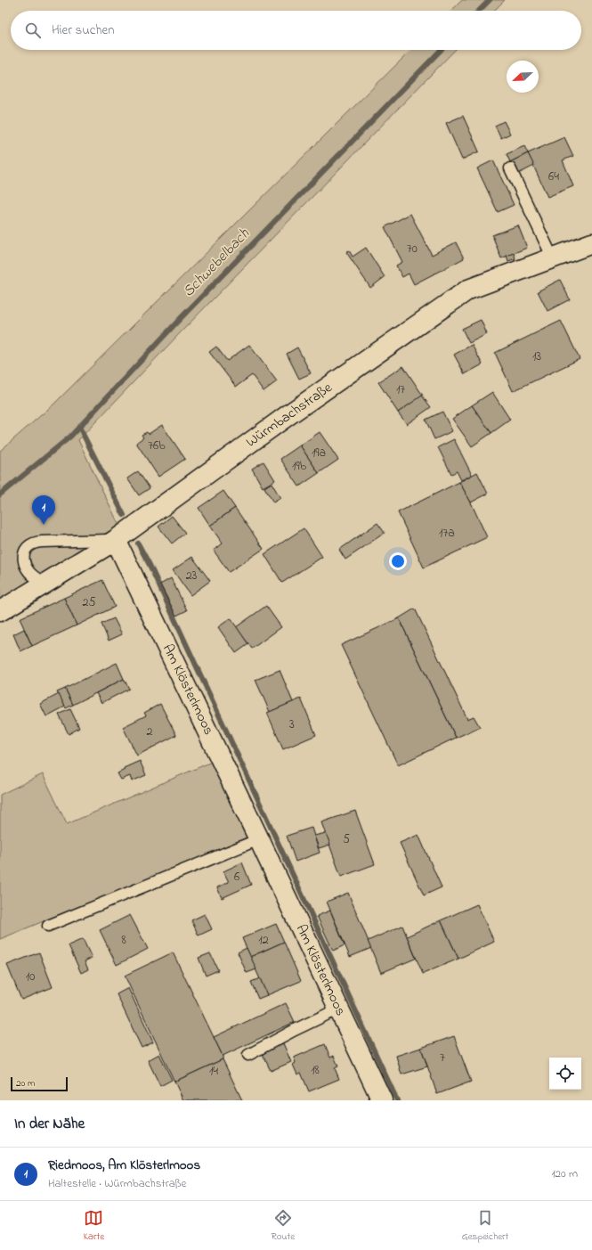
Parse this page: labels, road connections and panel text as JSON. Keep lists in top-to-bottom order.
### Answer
{
  "streets": {
    "street": ["Würmbachstraße", "Am Klösterlmoos"]
  },
  "crossings": [
    ["Würmbachstraße", "Am Klösterlmoos"]
  ],
  "water": ["Schwebelbach"],
  "house_numbers": [
    "64",
    "70",
    "13",
    "17",
    "76b",
    "19a",
    "19b",
    "17a",
    "23",
    "25",
    "3",
    "2",
    "5",
    "6",
    "8",
    "12",
    "10",
    "7",
    "18",
    "14"
  ],
  "scale_bar": "20 m",
  "north": "bottom left",
  "page": {
    "search": "Hier suchen",
    "pins": "1",
    "scale": "20 m",
    "heading": "In der Nähe",
    "list": [
      {
        "mark": "1",
        "name": "Riedmoos, Am Klösterlmoos",
        "note": "Haltestelle · Würmbachstraße",
        "value": "120 m"
      }
    ],
    "nav": ["Karte", "Route", "Gespeichert"]
  }
}
